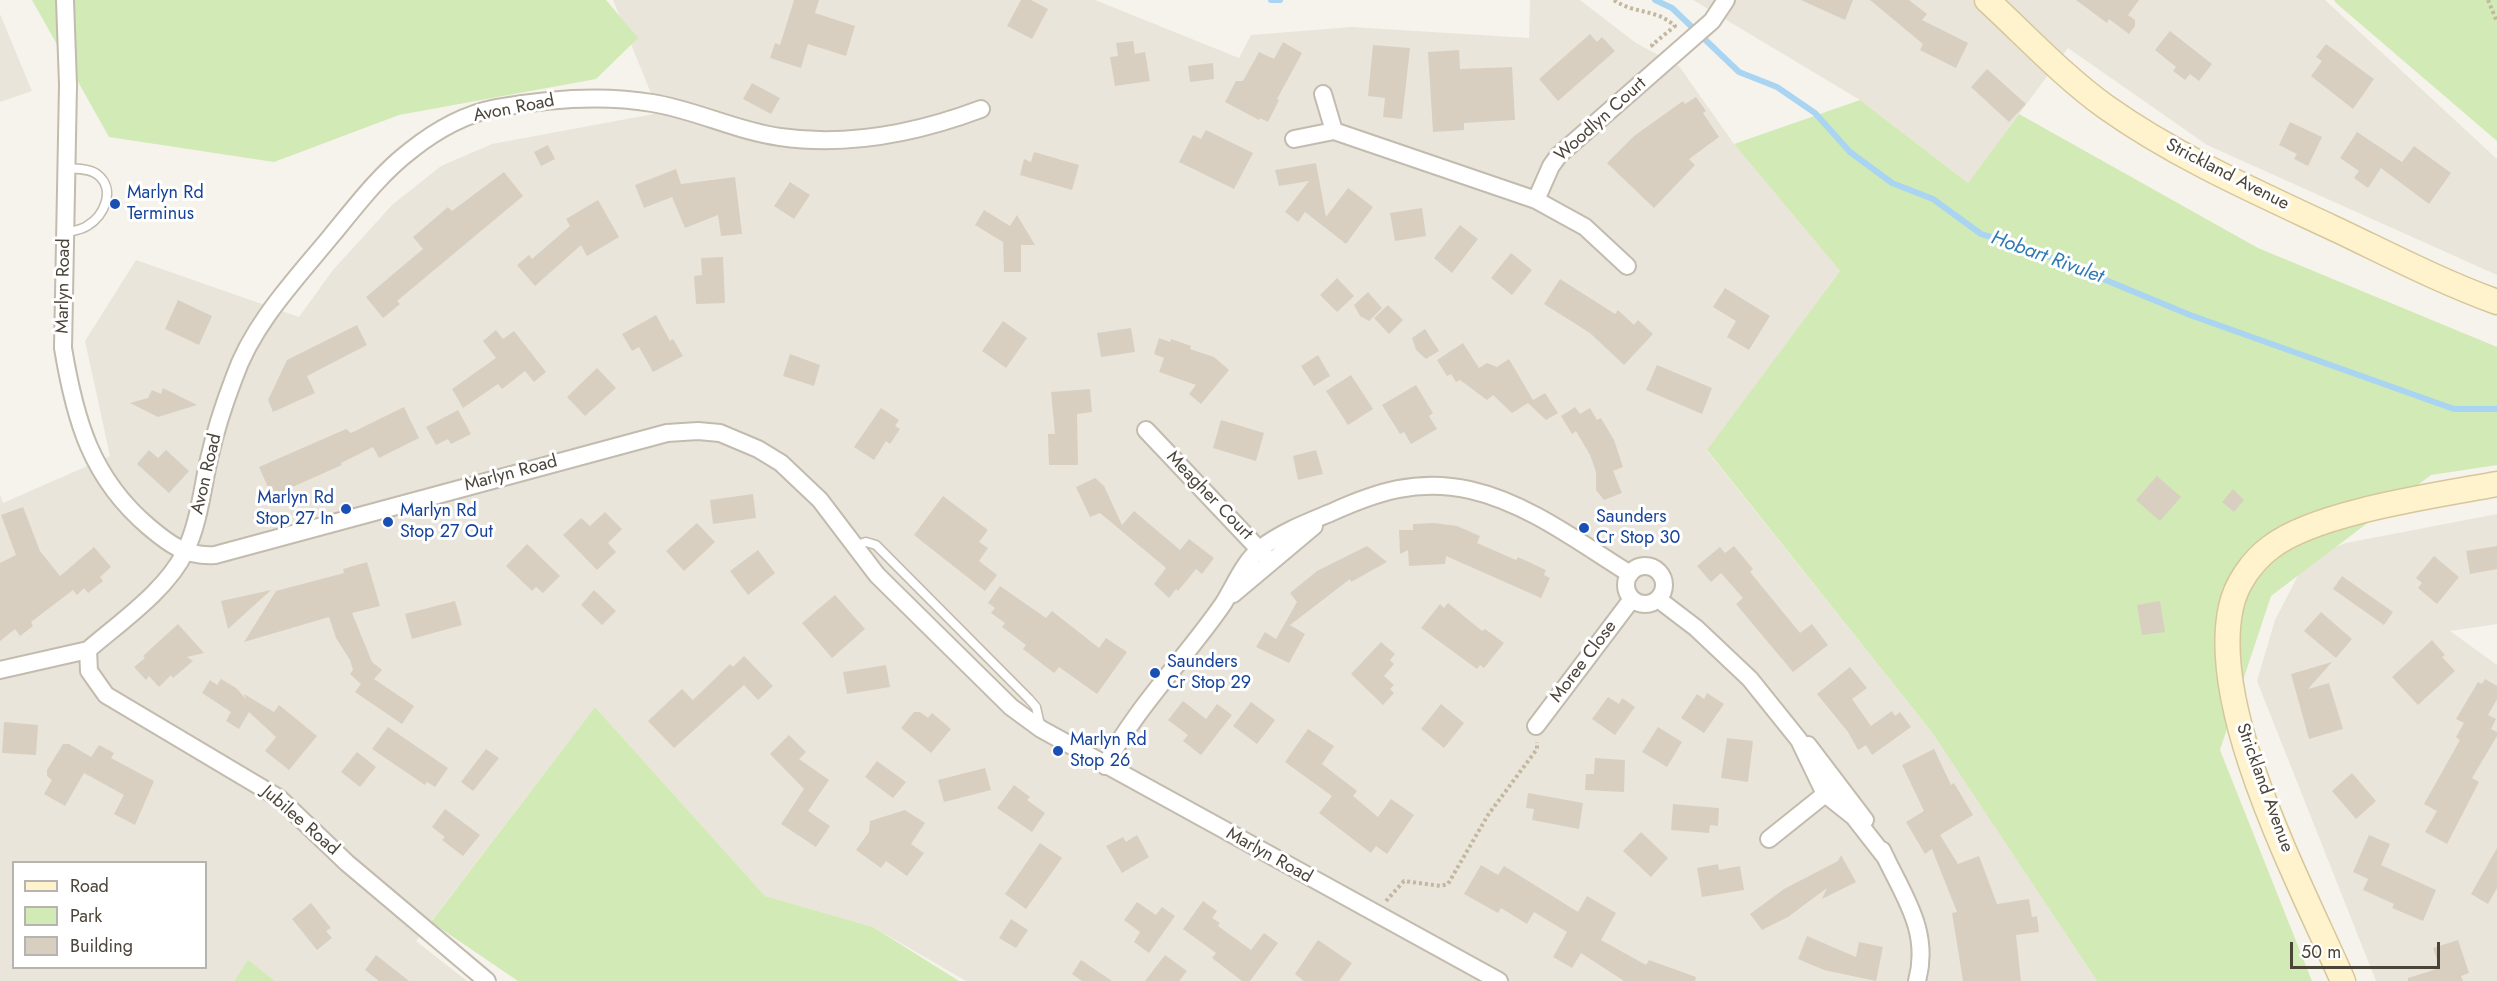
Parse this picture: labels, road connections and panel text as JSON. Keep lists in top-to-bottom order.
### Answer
{
  "streets": {
    "street": [
      "Avon Road",
      "Woodlyn Court",
      "Strickland Avenue",
      "Marlyn Road",
      "Meagher Court",
      "Moree Close",
      "Jubilee Road"
    ]
  },
  "crossings": [
    ["Avon Road", "Marlyn Road"]
  ],
  "water": ["Hobart Rivulet"],
  "places": [
    "Marlyn Rd Terminus",
    "Marlyn Rd Stop 27 In",
    "Marlyn Rd Stop 27 Out",
    "Saunders Cr Stop 30",
    "Saunders Cr Stop 29",
    "Marlyn Rd Stop 26"
  ],
  "legend": ["Road", "Park", "Building"],
  "scale_bar": "50 m"
}
